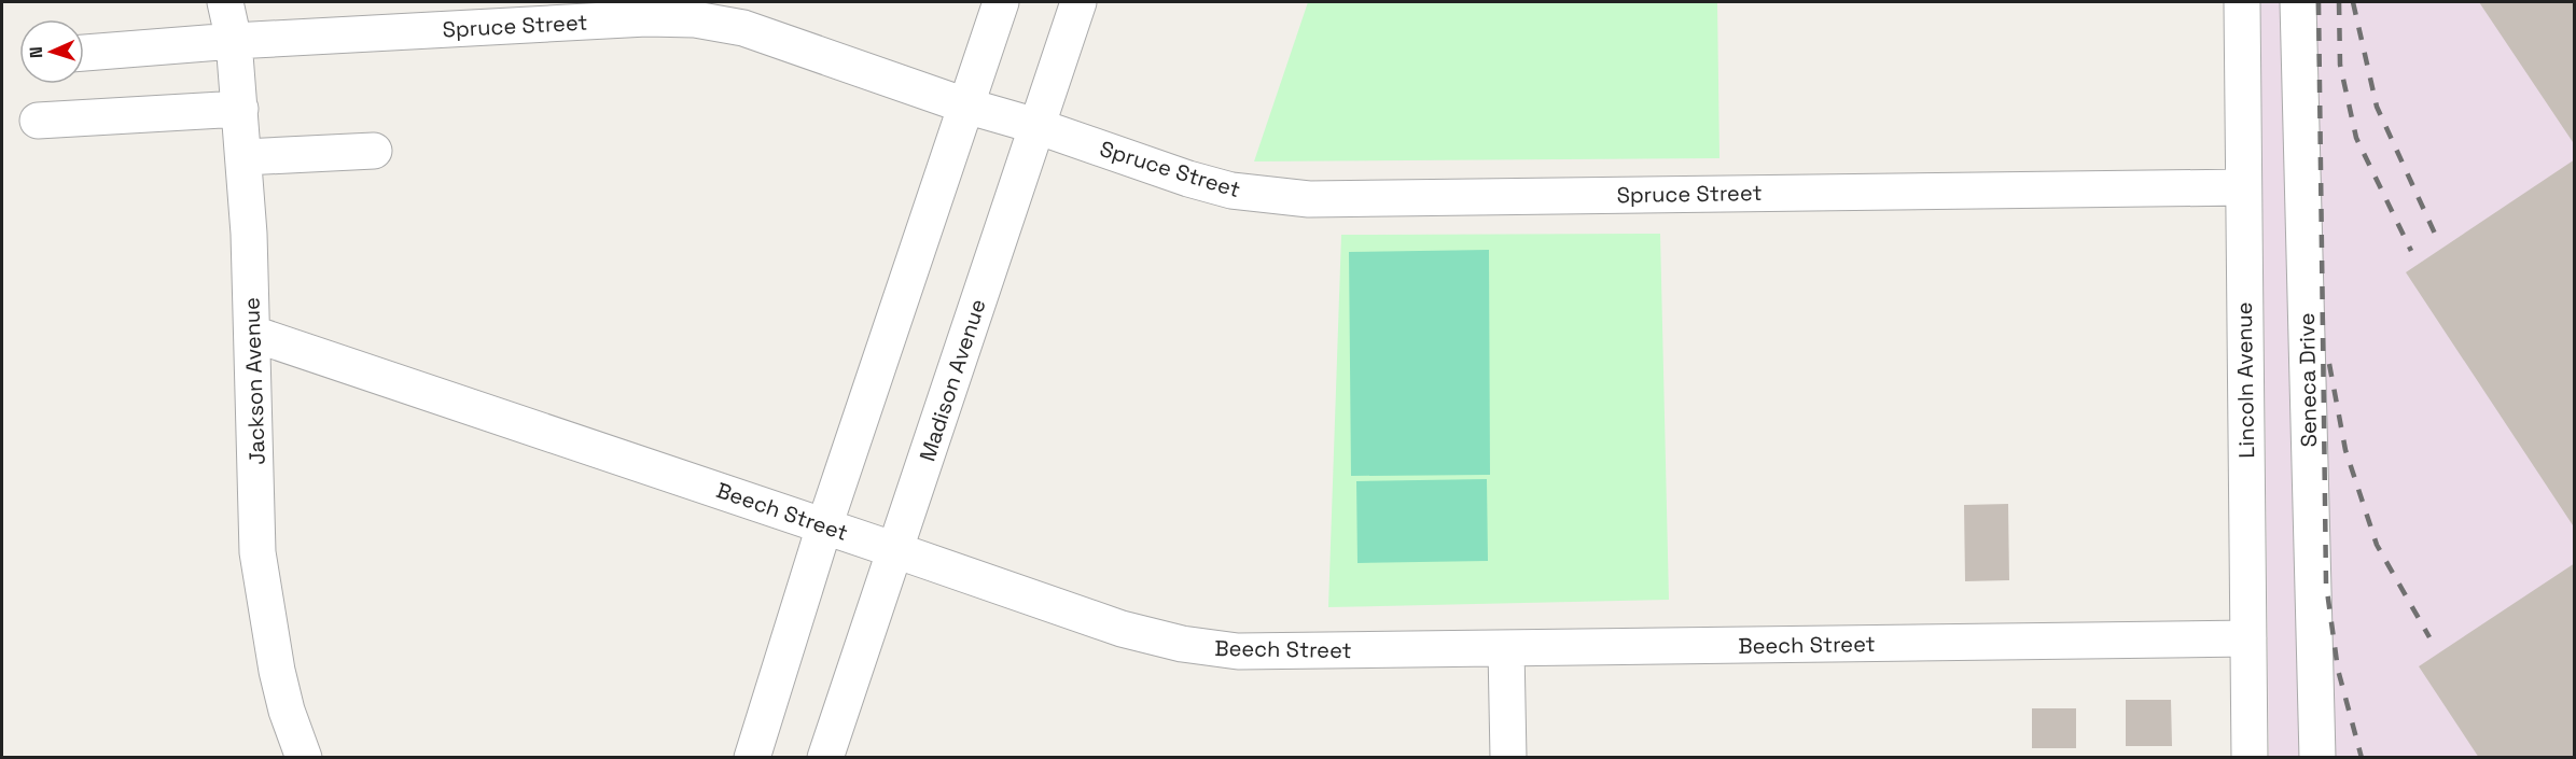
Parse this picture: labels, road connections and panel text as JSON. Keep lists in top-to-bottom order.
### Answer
{
  "streets": {
    "street": [
      "Spruce Street",
      "Madison Avenue",
      "Lincoln Avenue",
      "Seneca Drive",
      "Jackson Avenue",
      "Beech Street"
    ]
  },
  "crossings": [
    ["Spruce Street", "Madison Avenue"],
    ["Spruce Street", "Lincoln Avenue"],
    ["Spruce Street", "Jackson Avenue"],
    ["Madison Avenue", "Beech Street"],
    ["Lincoln Avenue", "Beech Street"],
    ["Jackson Avenue", "Beech Street"]
  ],
  "north": "left"
}
